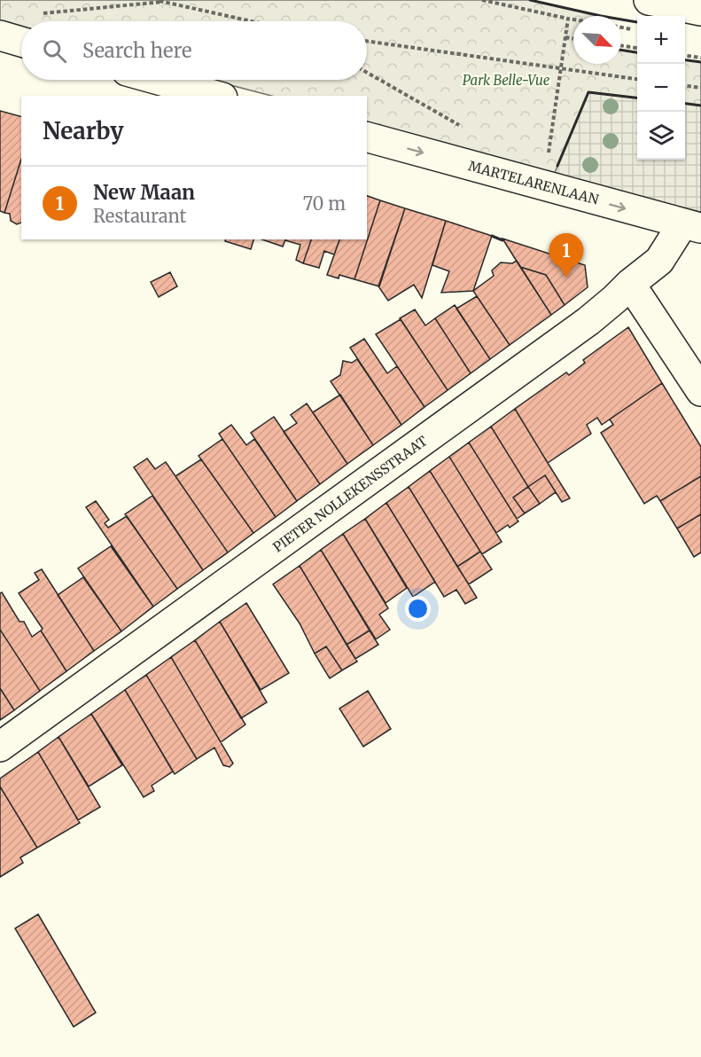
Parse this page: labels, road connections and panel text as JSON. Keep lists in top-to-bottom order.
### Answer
{
  "streets": {
    "street": ["MARTELARENLAAN", "PIETER NOLLEKENSSTRAAT"]
  },
  "crossings": [
    ["MARTELARENLAAN", "PIETER NOLLEKENSSTRAAT"]
  ],
  "one_way": ["MARTELARENLAAN"],
  "parks": ["Park Belle-Vue"],
  "north": "bottom right",
  "page": {
    "map_buttons": ["+", "−"],
    "search": "Search here",
    "heading": "Nearby",
    "list": [
      {
        "mark": "1",
        "name": "New Maan",
        "note": "Restaurant",
        "value": "70 m"
      }
    ],
    "pins": "1"
  }
}
